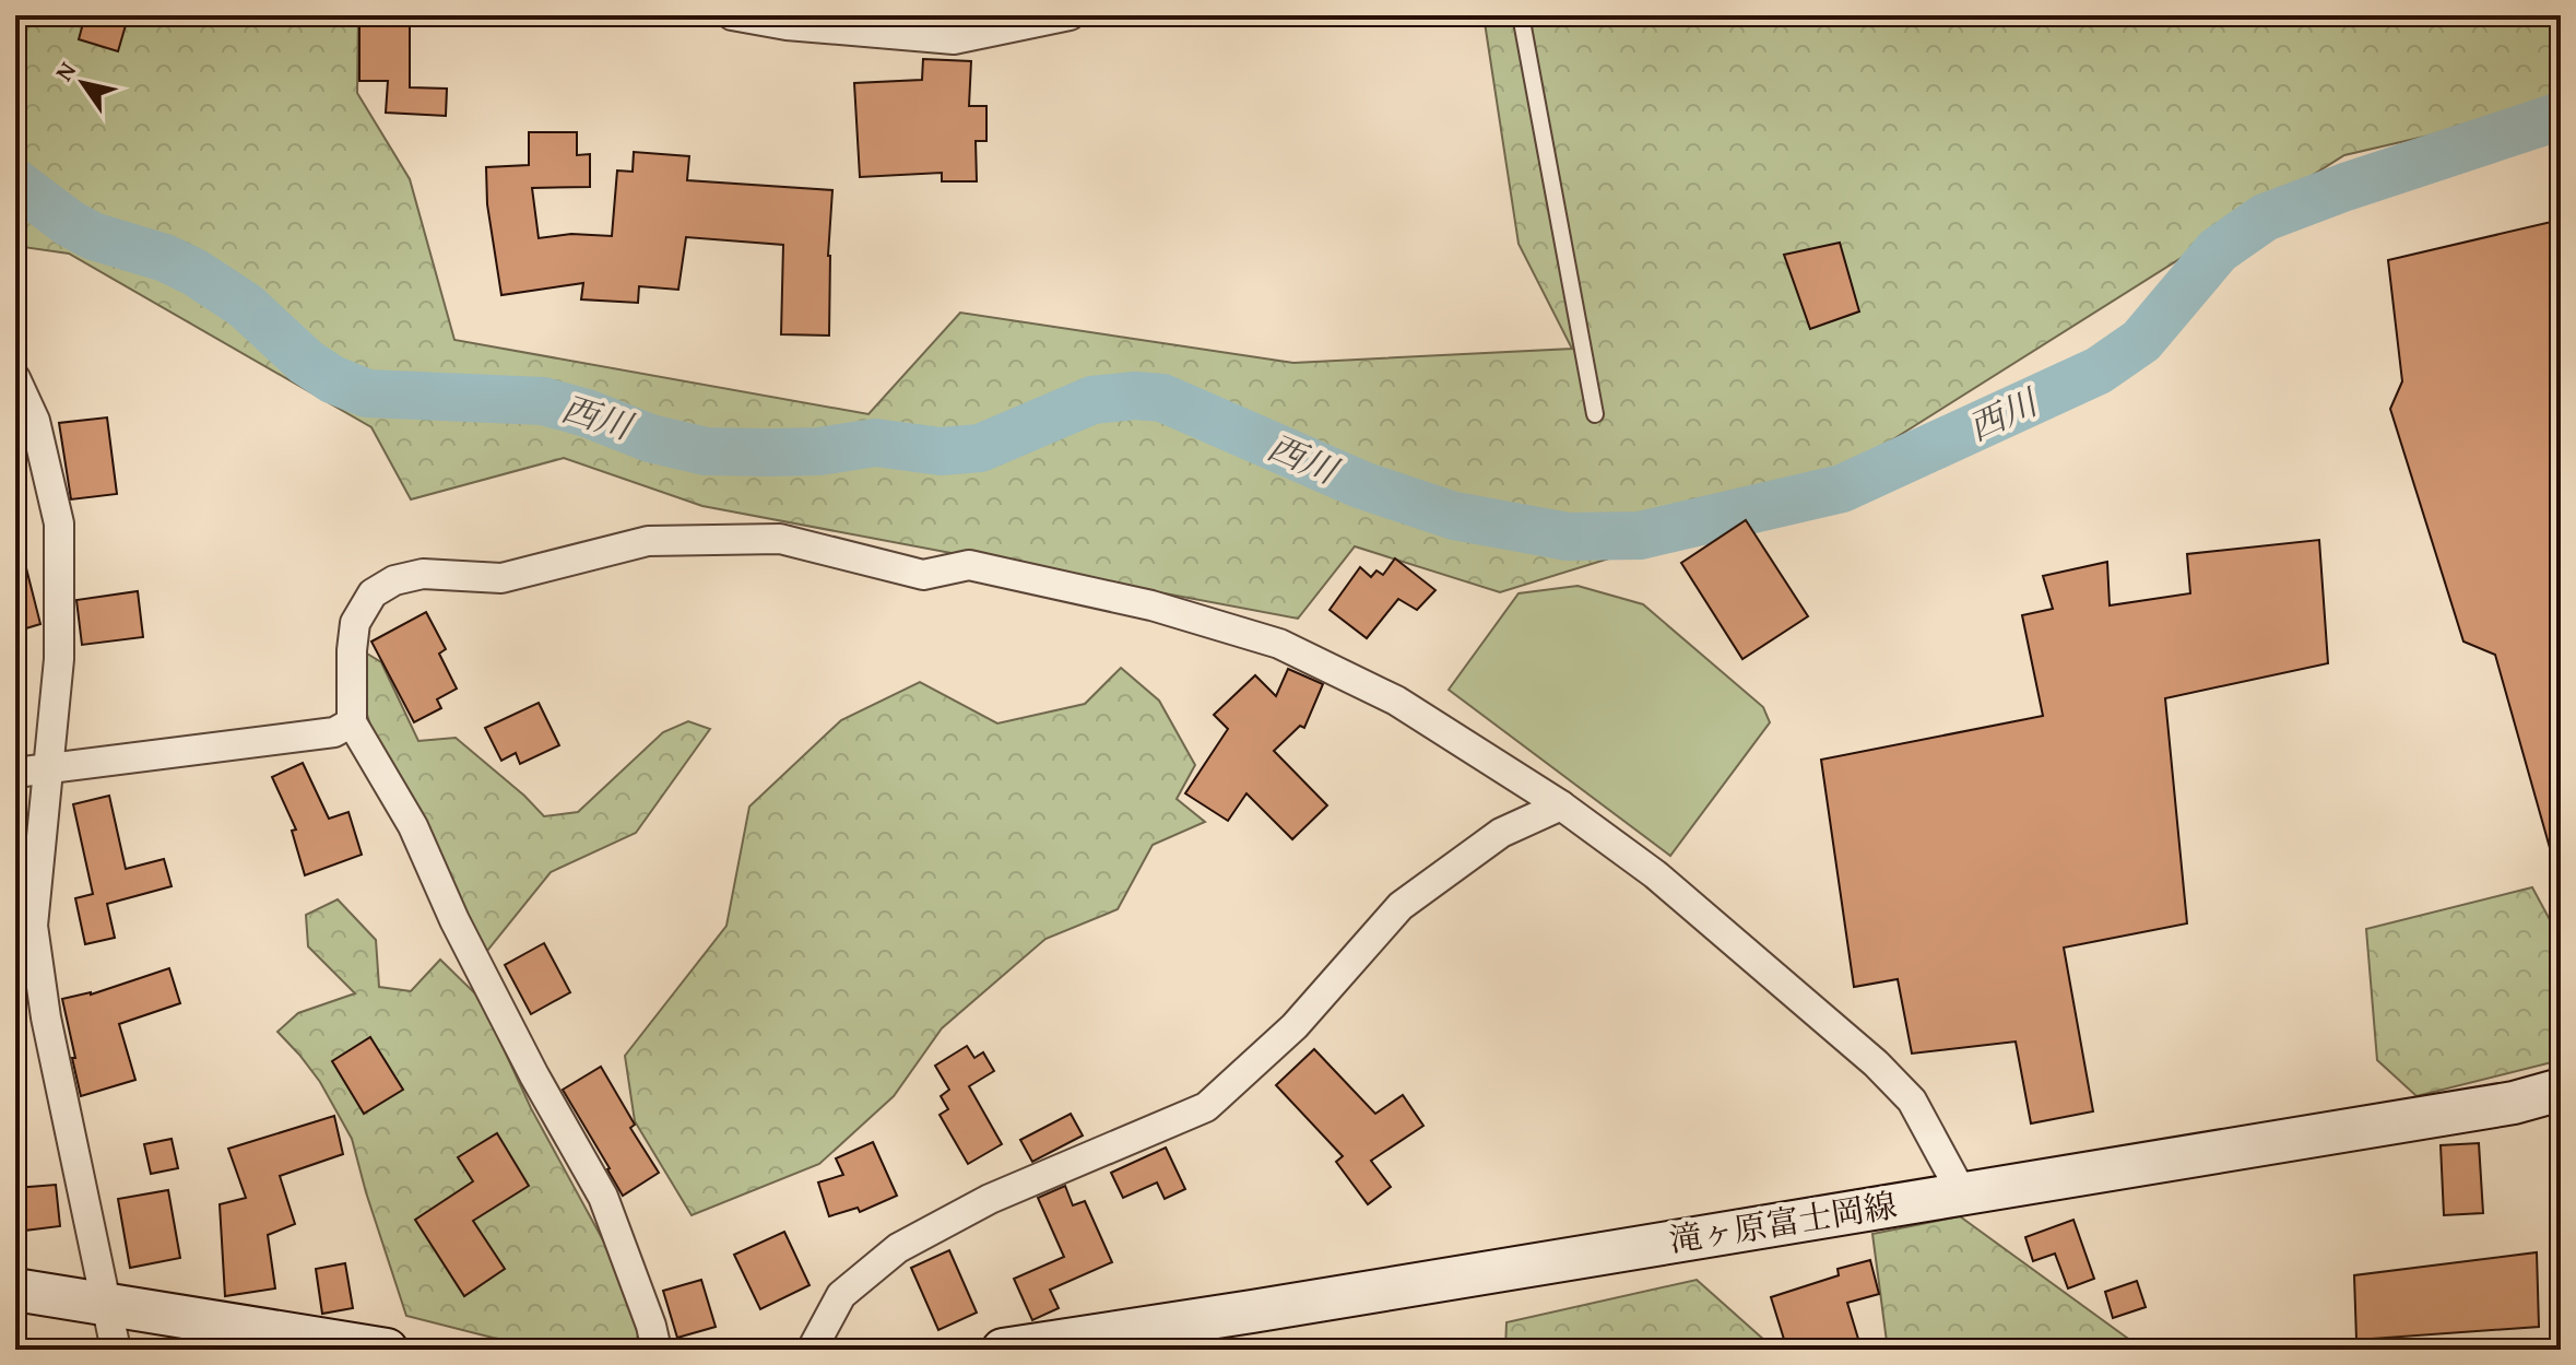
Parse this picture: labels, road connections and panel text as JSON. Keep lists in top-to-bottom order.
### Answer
{
  "streets": {
    "main road": ["滝ヶ原富士岡線"]
  },
  "water": ["西川"],
  "north": "top left"
}
